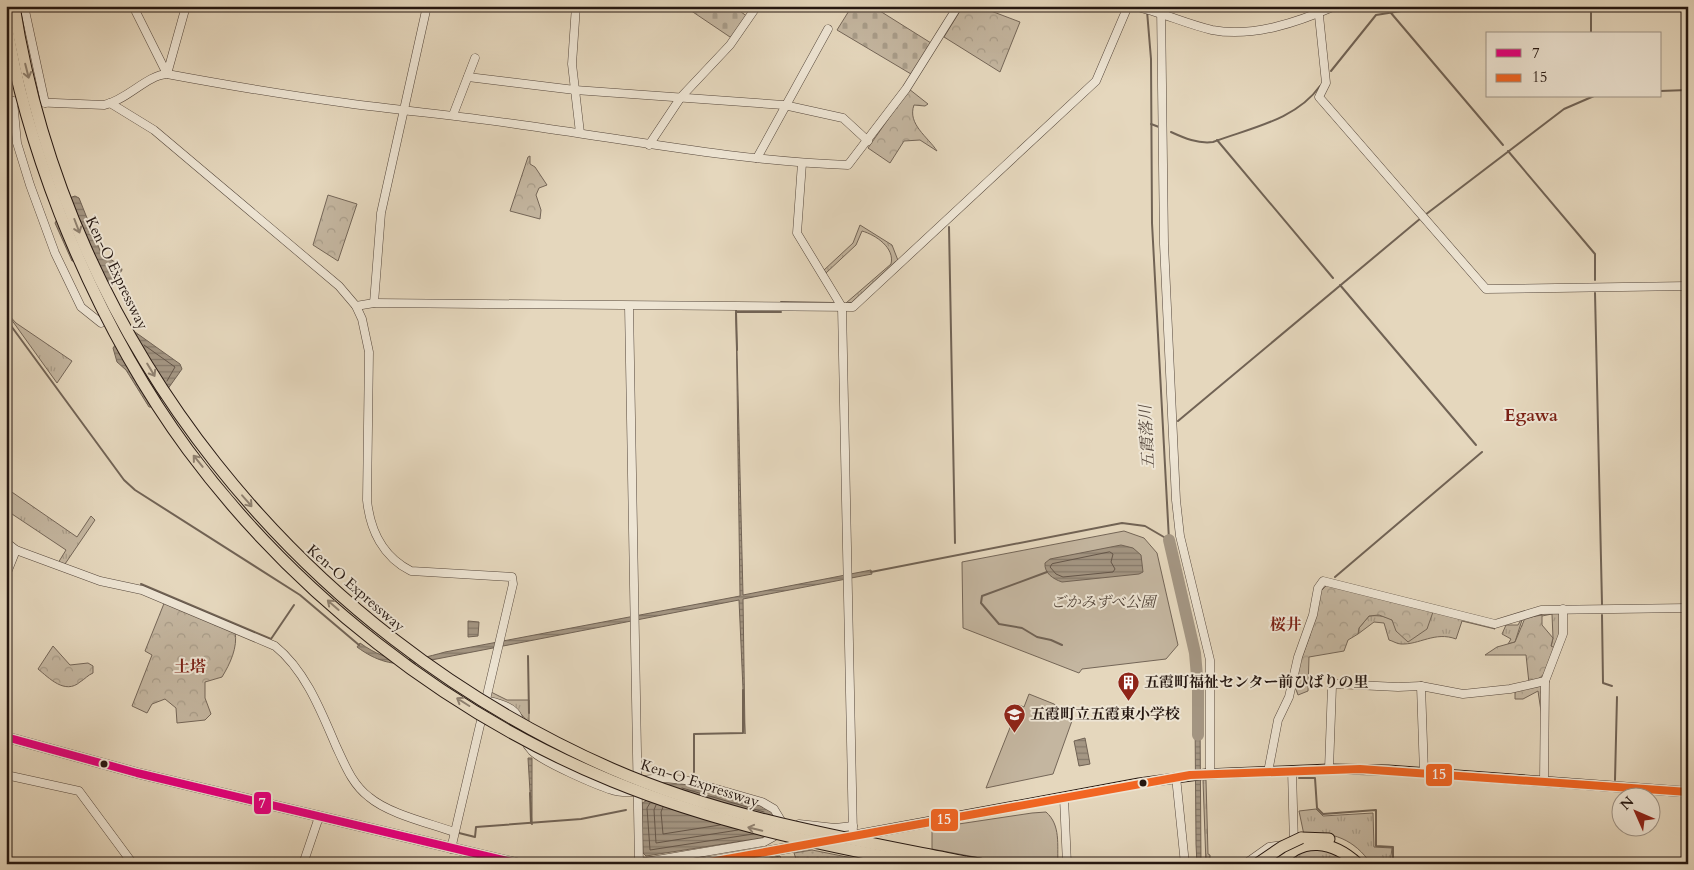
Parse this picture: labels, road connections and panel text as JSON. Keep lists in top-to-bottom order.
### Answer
{
  "streets": {
    "highway": ["Ken-O Expressway"]
  },
  "districts": ["Egawa", "桜井", "土塔"],
  "water": ["五霞落川"],
  "parks": ["ごかみずべ公園"],
  "places": {
    "building": ["五霞町福祉センター前ひばりの里"],
    "school or university": ["五霞町立五霞東小学校"]
  },
  "lines": ["transit line 7", "transit line 15"],
  "legend": ["7", "15"],
  "north": "top left"
}
